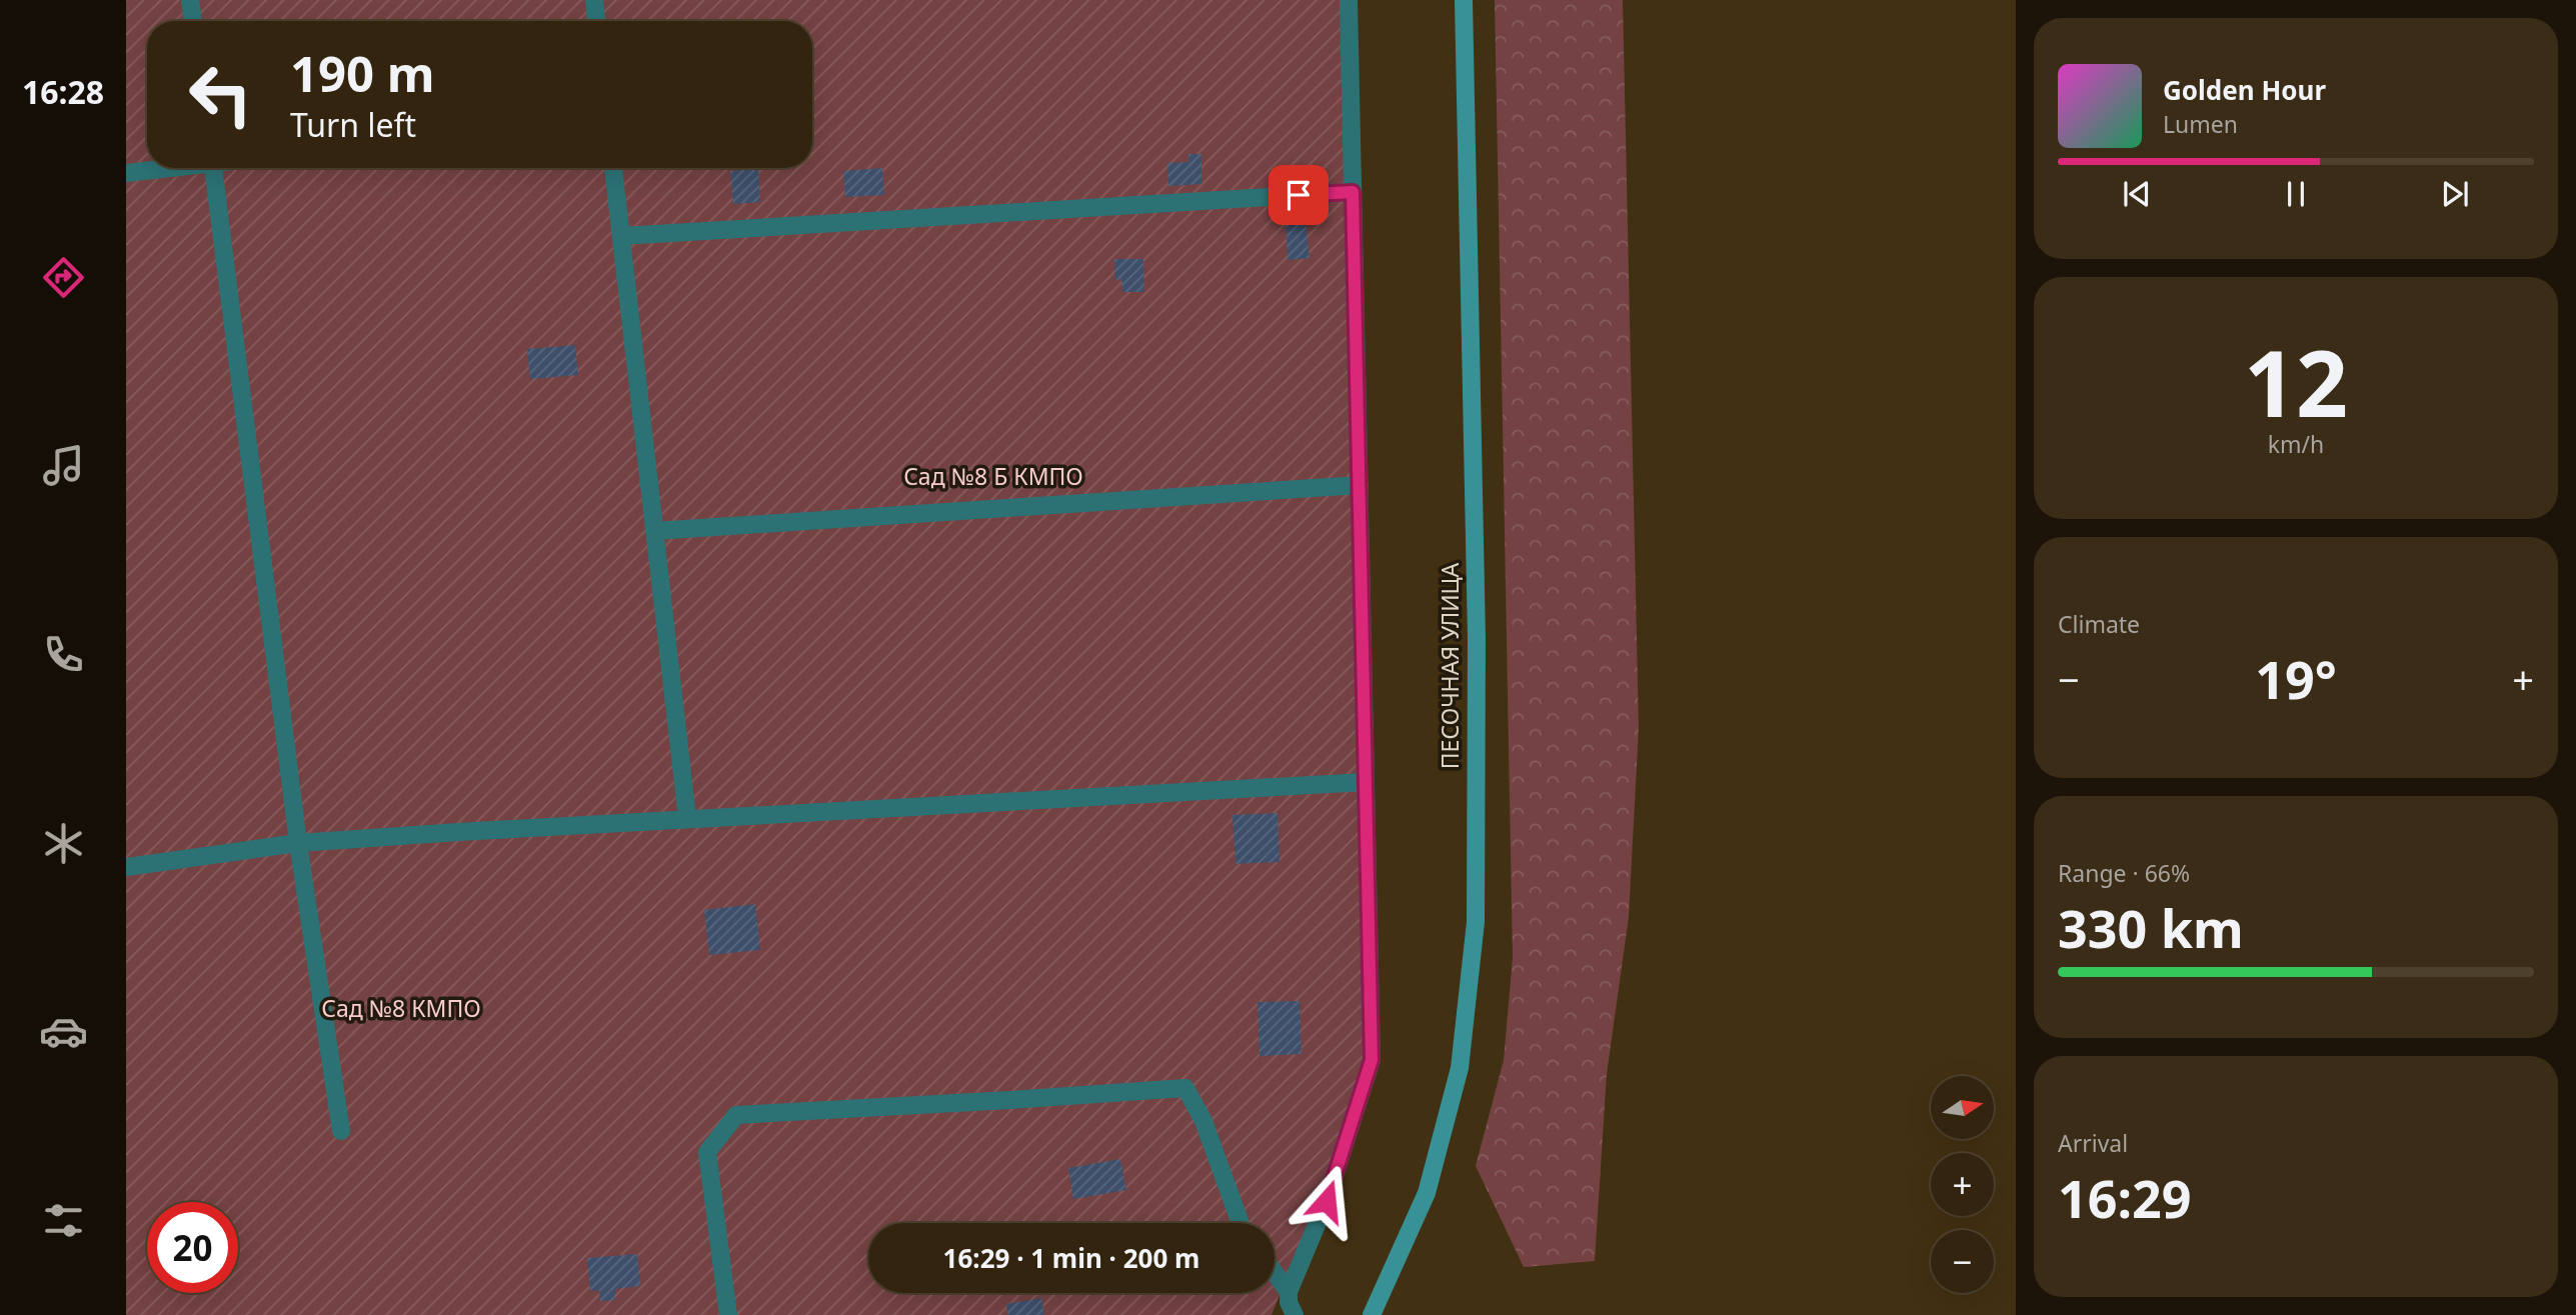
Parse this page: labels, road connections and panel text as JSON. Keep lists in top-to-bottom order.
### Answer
{
  "streets": {
    "main road": ["ПЕСОЧНАЯ УЛИЦА"]
  },
  "parks": ["Сад №8 Б КМПО", "Сад №8 КМПО"],
  "north": "right",
  "page": {
    "tabs": "16:28",
    "turn": ["190 m", "Turn left"],
    "song": ["Golden Hour", "Lumen"],
    "tile": [
      ["12", "km/h"],
      "Climate",
      ["Range · 66%", "330 km"],
      ["Arrival", "16:29"]
    ],
    "heat": ["−", "19°", "+"],
    "map_buttons": ["+", "−"],
    "limit": "20",
    "trip": "16:29 · 1 min · 200 m"
  }
}
